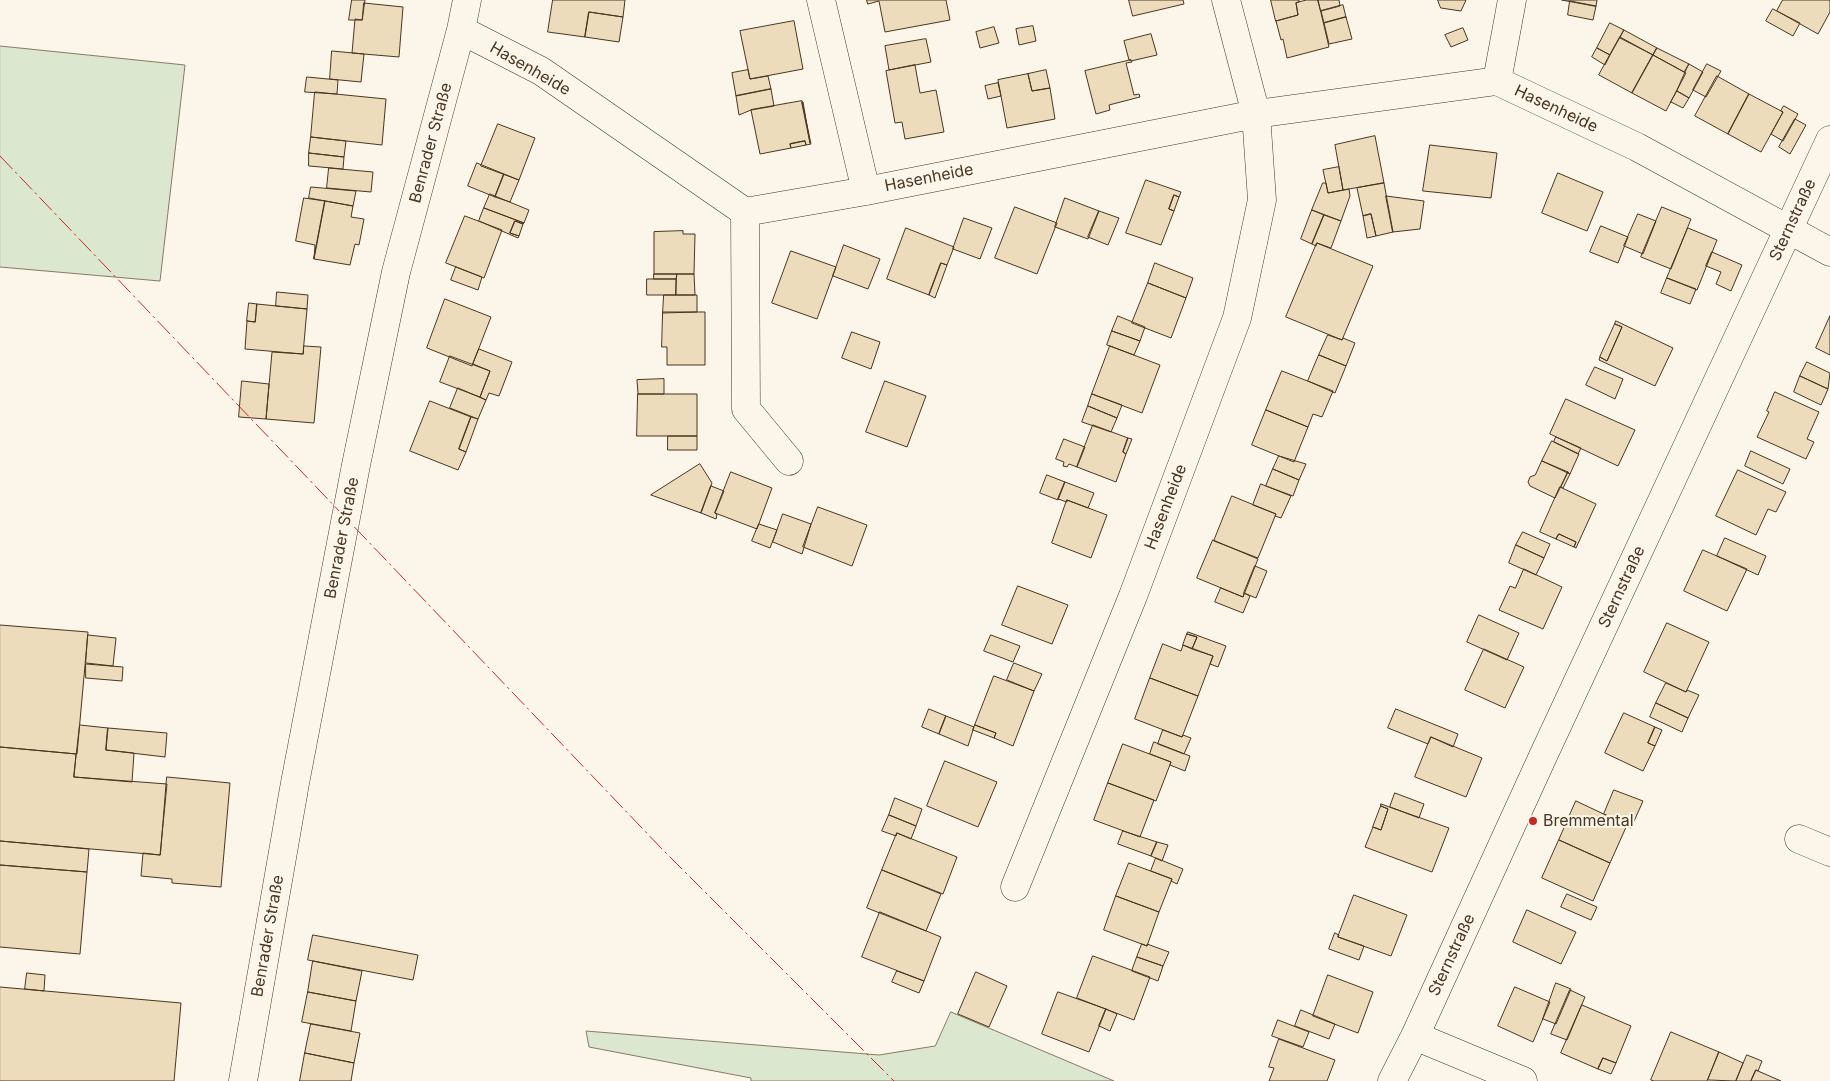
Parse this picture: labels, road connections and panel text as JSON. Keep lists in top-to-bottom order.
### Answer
{
  "streets": {
    "street": ["Hasenheide", "Benrader Straße", "Sternstraße"]
  },
  "crossings": [
    ["Hasenheide", "Benrader Straße"],
    ["Hasenheide", "Sternstraße"]
  ],
  "places": ["Bremmental"]
}
